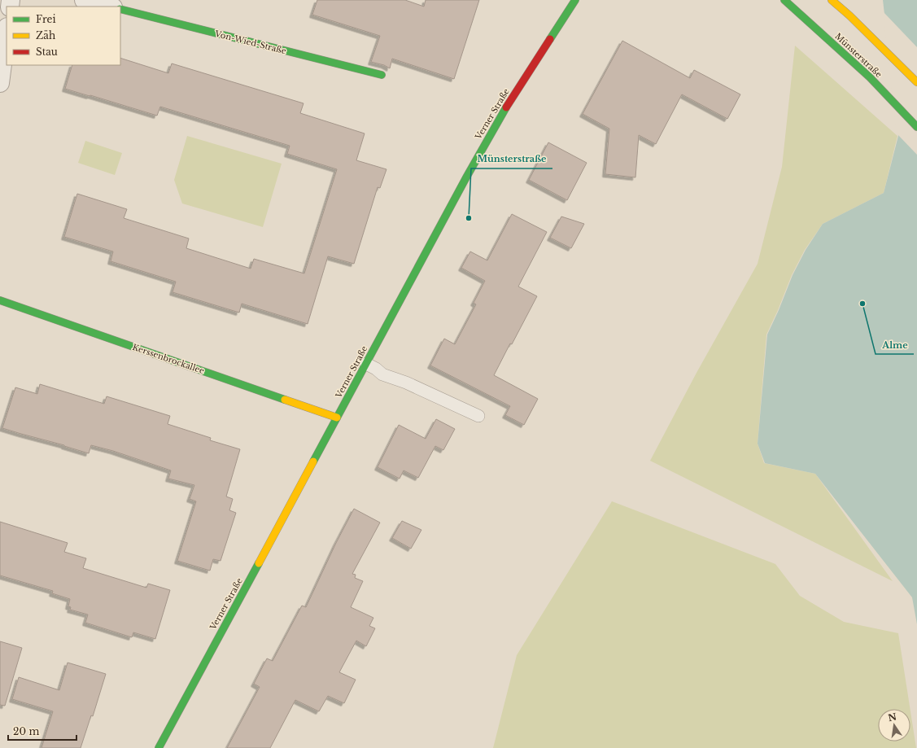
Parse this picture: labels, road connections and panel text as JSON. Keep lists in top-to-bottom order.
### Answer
{
  "streets": {
    "main road": [
      "Von-Wied-Straße",
      "Münsterstraße",
      "Verner Straße",
      "Kerssenbrockallee"
    ]
  },
  "crossings": [
    ["Verner Straße", "Kerssenbrockallee"]
  ],
  "places": ["Münsterstraße", "Alme"],
  "legend": ["Frei", "Zäh", "Stau"],
  "scale_bar": "20 m",
  "north": "top"
}
